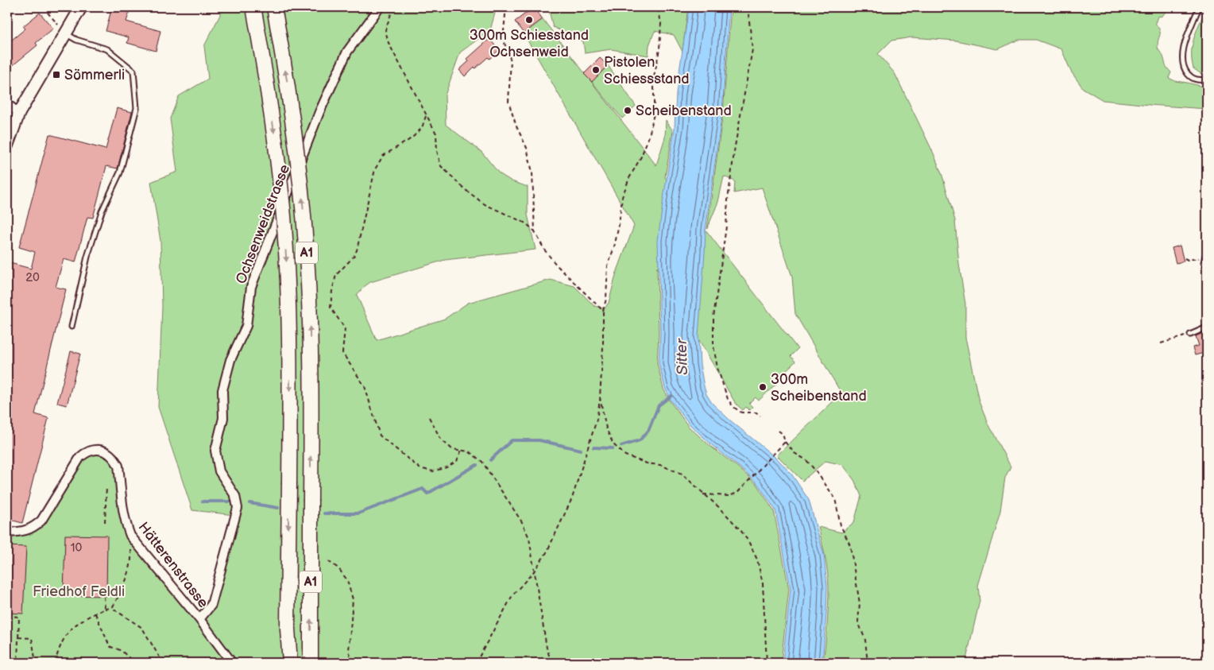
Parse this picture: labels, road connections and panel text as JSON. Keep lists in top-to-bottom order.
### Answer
{
  "streets": {
    "highway": ["A1"],
    "street": ["Ochsenweidstrasse", "Hätterenstrasse"]
  },
  "crossings": [
    ["Ochsenweidstrasse", "Hätterenstrasse"]
  ],
  "water": ["Sitter"],
  "parks": ["Friedhof Feldli"],
  "places": {
    "other": [
      "300m Schiesstand Ochsenweid",
      "Pistolen Schiessstand",
      "Scheibenstand",
      "300m Scheibenstand"
    ],
    "transit": ["Sömmerli"]
  },
  "house_numbers": ["20", "10"]
}
